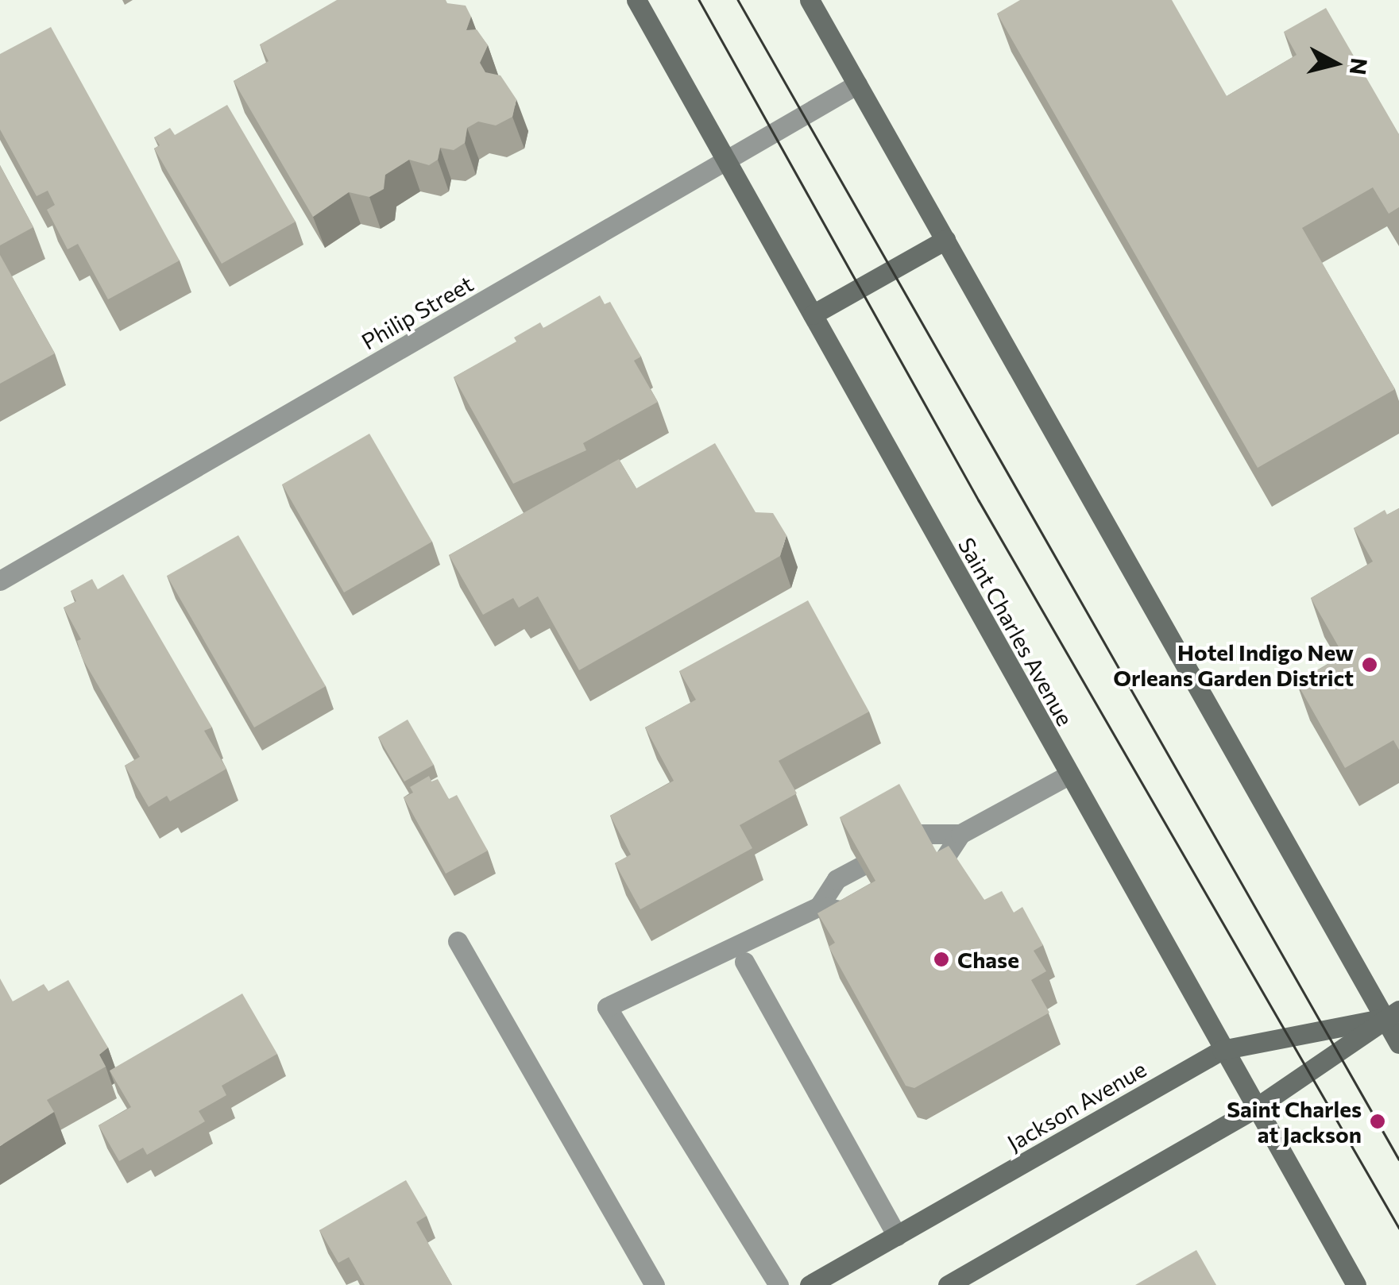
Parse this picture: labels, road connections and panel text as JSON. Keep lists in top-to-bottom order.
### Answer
{
  "streets": {
    "main road": ["Saint Charles Avenue", "Jackson Avenue"],
    "street": ["Philip Street"]
  },
  "crossings": [
    ["Philip Street", "Saint Charles Avenue"],
    ["Saint Charles Avenue", "Jackson Avenue"]
  ],
  "places": ["Hotel Indigo New Orleans Garden District", "Chase", "Saint Charles at Jackson"],
  "north": "right"
}
